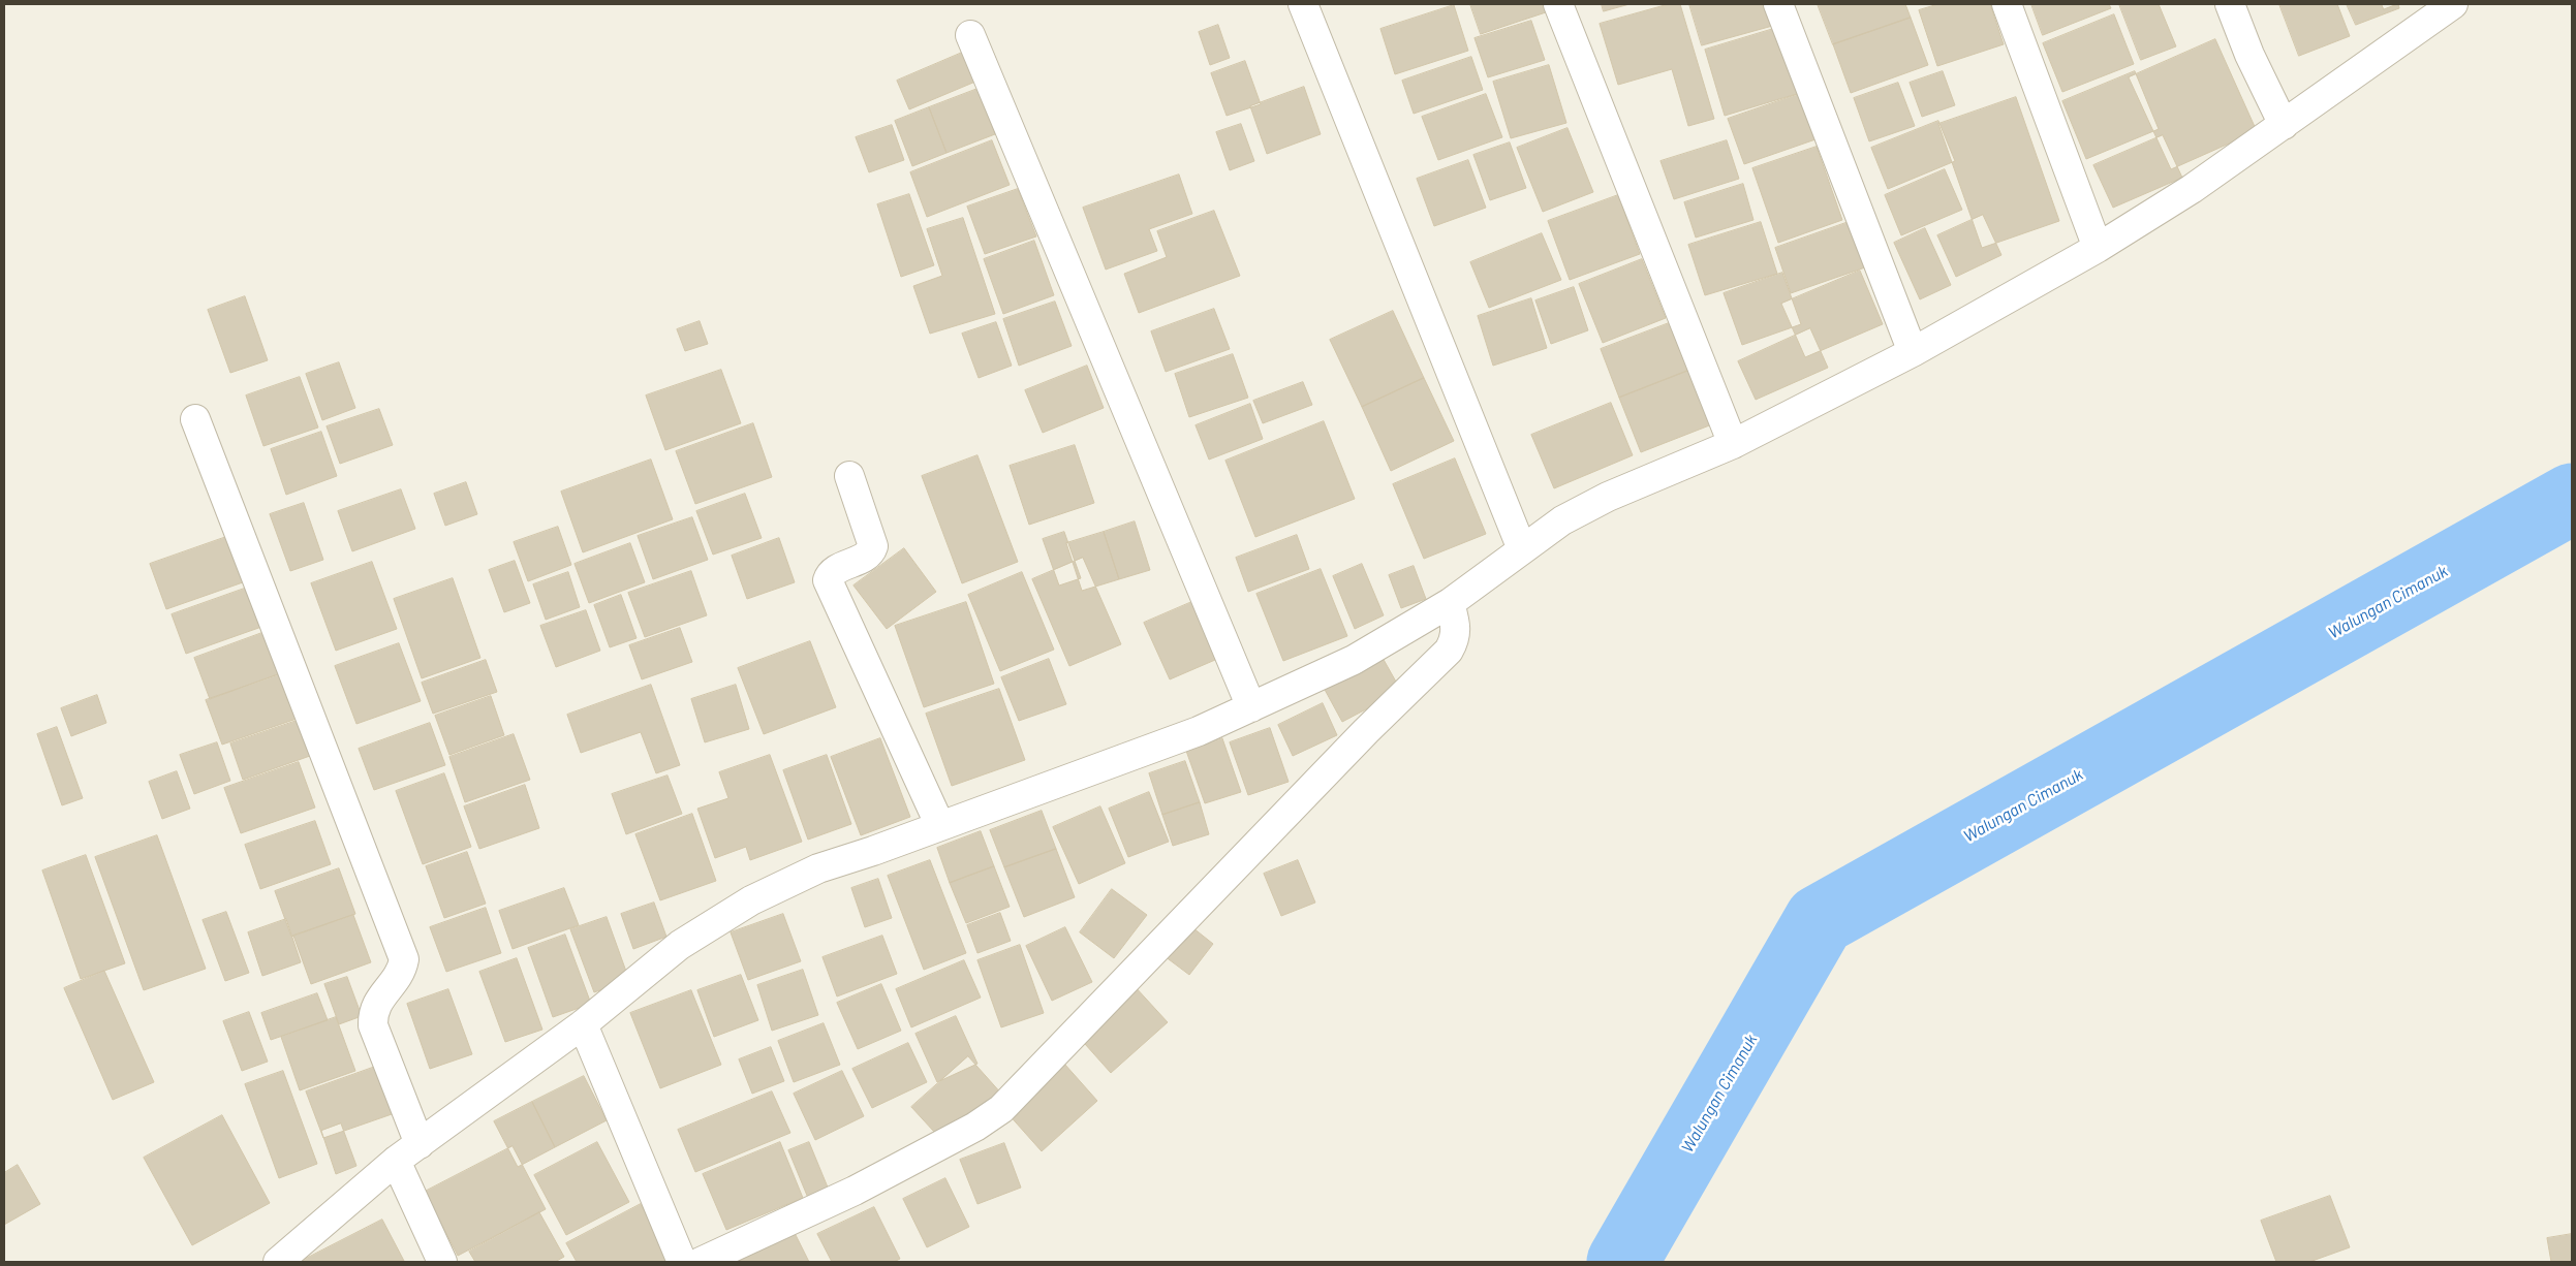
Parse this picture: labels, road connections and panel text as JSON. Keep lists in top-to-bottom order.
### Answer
{
  "water": ["Walungan Cimanuk"]
}
